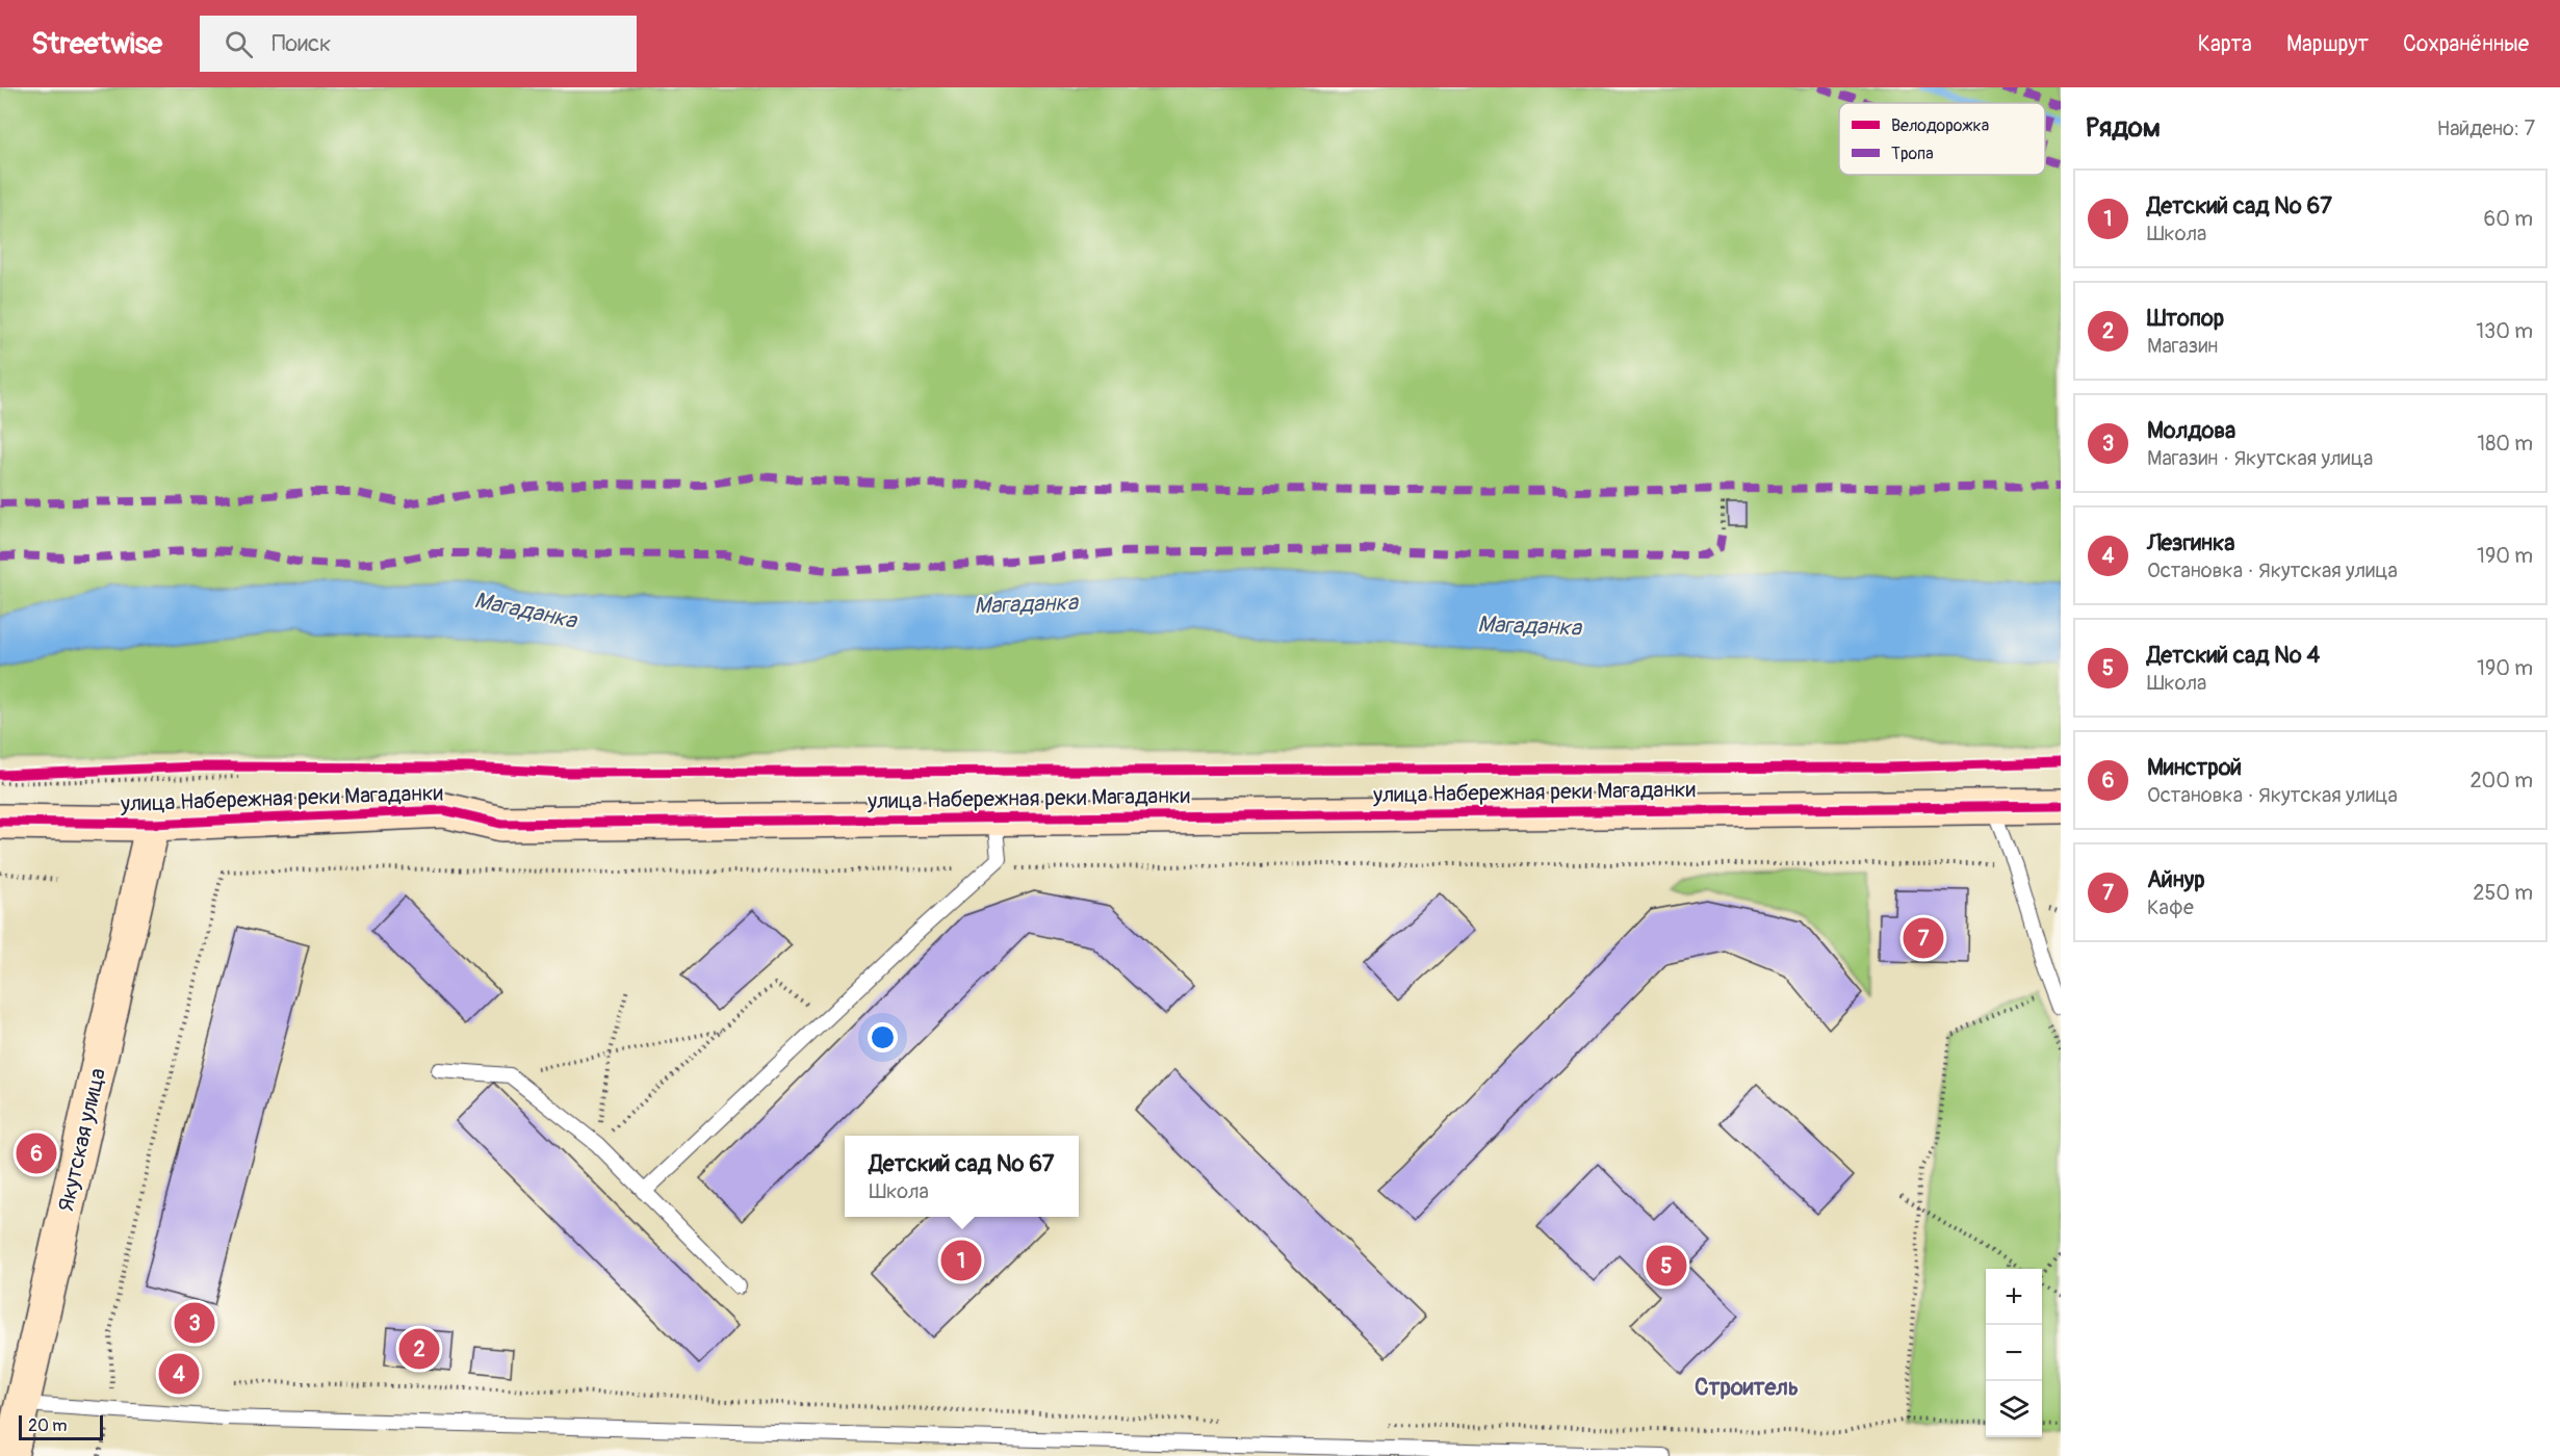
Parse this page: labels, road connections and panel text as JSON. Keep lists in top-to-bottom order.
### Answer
{
  "streets": {
    "street": ["улица Набережная реки Магаданки", "Якутская улица"]
  },
  "crossings": [
    ["улица Набережная реки Магаданки", "Якутская улица"]
  ],
  "districts": ["Строитель"],
  "water": ["Магаданка"],
  "legend": ["Велодорожка", "Тропа"],
  "scale_bar": "20 m",
  "page": {
    "header": "Streetwise",
    "search": "Поиск",
    "nav": ["Карта", "Маршрут", "Сохранённые"],
    "heading": ["Рядом", "Найдено: 7"],
    "list": [
      {
        "mark": "1",
        "name": "Детский сад № 67",
        "note": "Школа",
        "value": "60 m"
      },
      {
        "mark": "2",
        "name": "Штопор",
        "note": "Магазин",
        "value": "130 m"
      },
      {
        "mark": "3",
        "name": "Молдова",
        "note": "Магазин · Якутская улица",
        "value": "180 m"
      },
      {
        "mark": "4",
        "name": "Лезгинка",
        "note": "Остановка · Якутская улица",
        "value": "190 m"
      },
      {
        "mark": "5",
        "name": "Детский сад № 4",
        "note": "Школа",
        "value": "190 m"
      },
      {
        "mark": "6",
        "name": "Минстрой",
        "note": "Остановка · Якутская улица",
        "value": "200 m"
      },
      {
        "mark": "7",
        "name": "Айнур",
        "note": "Кафе",
        "value": "250 m"
      }
    ],
    "pins": [
      "7",
      "6",
      "1",
      "5",
      "3",
      "2",
      "4"
    ],
    "popup": ["Детский сад № 67", "Школа"],
    "map_buttons": ["+", "−"],
    "scale": "20 m"
  }
}
